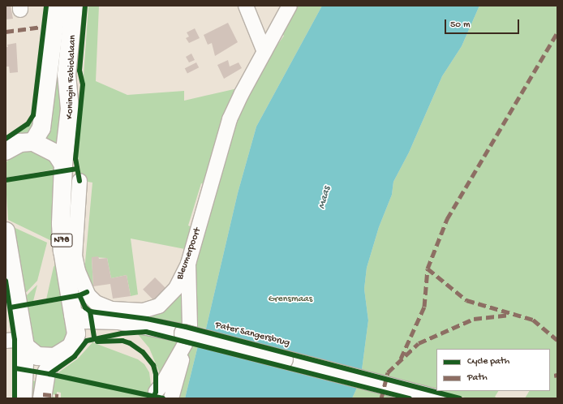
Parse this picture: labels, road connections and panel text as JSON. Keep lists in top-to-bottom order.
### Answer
{
  "streets": {
    "main road": ["Koningin Fabiolalaan", "N78", "Pater Sangersbrug"],
    "street": ["Bleumerpoort"]
  },
  "crossings": [
    ["Koningin Fabiolalaan", "N78"],
    ["N78", "Bleumerpoort"],
    ["N78", "Pater Sangersbrug"]
  ],
  "water": ["Maas"],
  "parks": ["Grensmaas"],
  "legend": ["Cycle path", "Path"],
  "scale_bar": "50 m"
}
